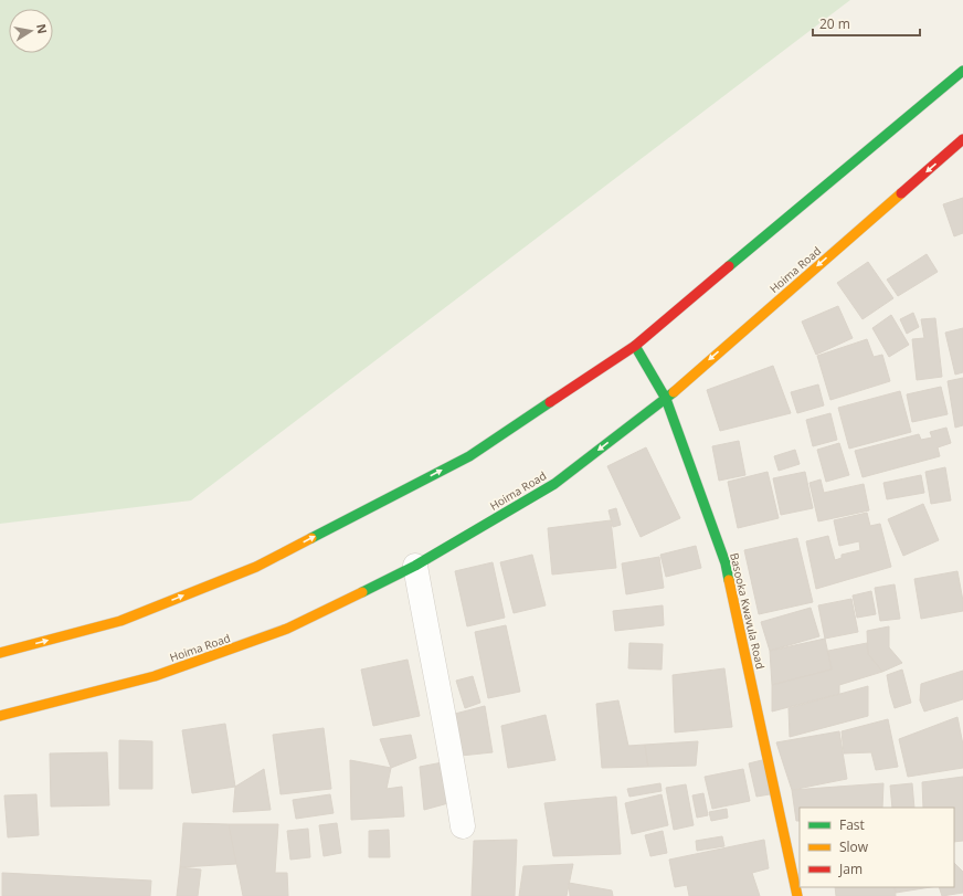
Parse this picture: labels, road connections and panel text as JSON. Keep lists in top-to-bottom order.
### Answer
{
  "streets": {
    "main road": ["Hoima Road", "Basooka Kwavula Road"]
  },
  "crossings": [
    ["Hoima Road", "Basooka Kwavula Road"]
  ],
  "legend": ["Fast", "Slow", "Jam"],
  "scale_bar": "20 m",
  "north": "right"
}
